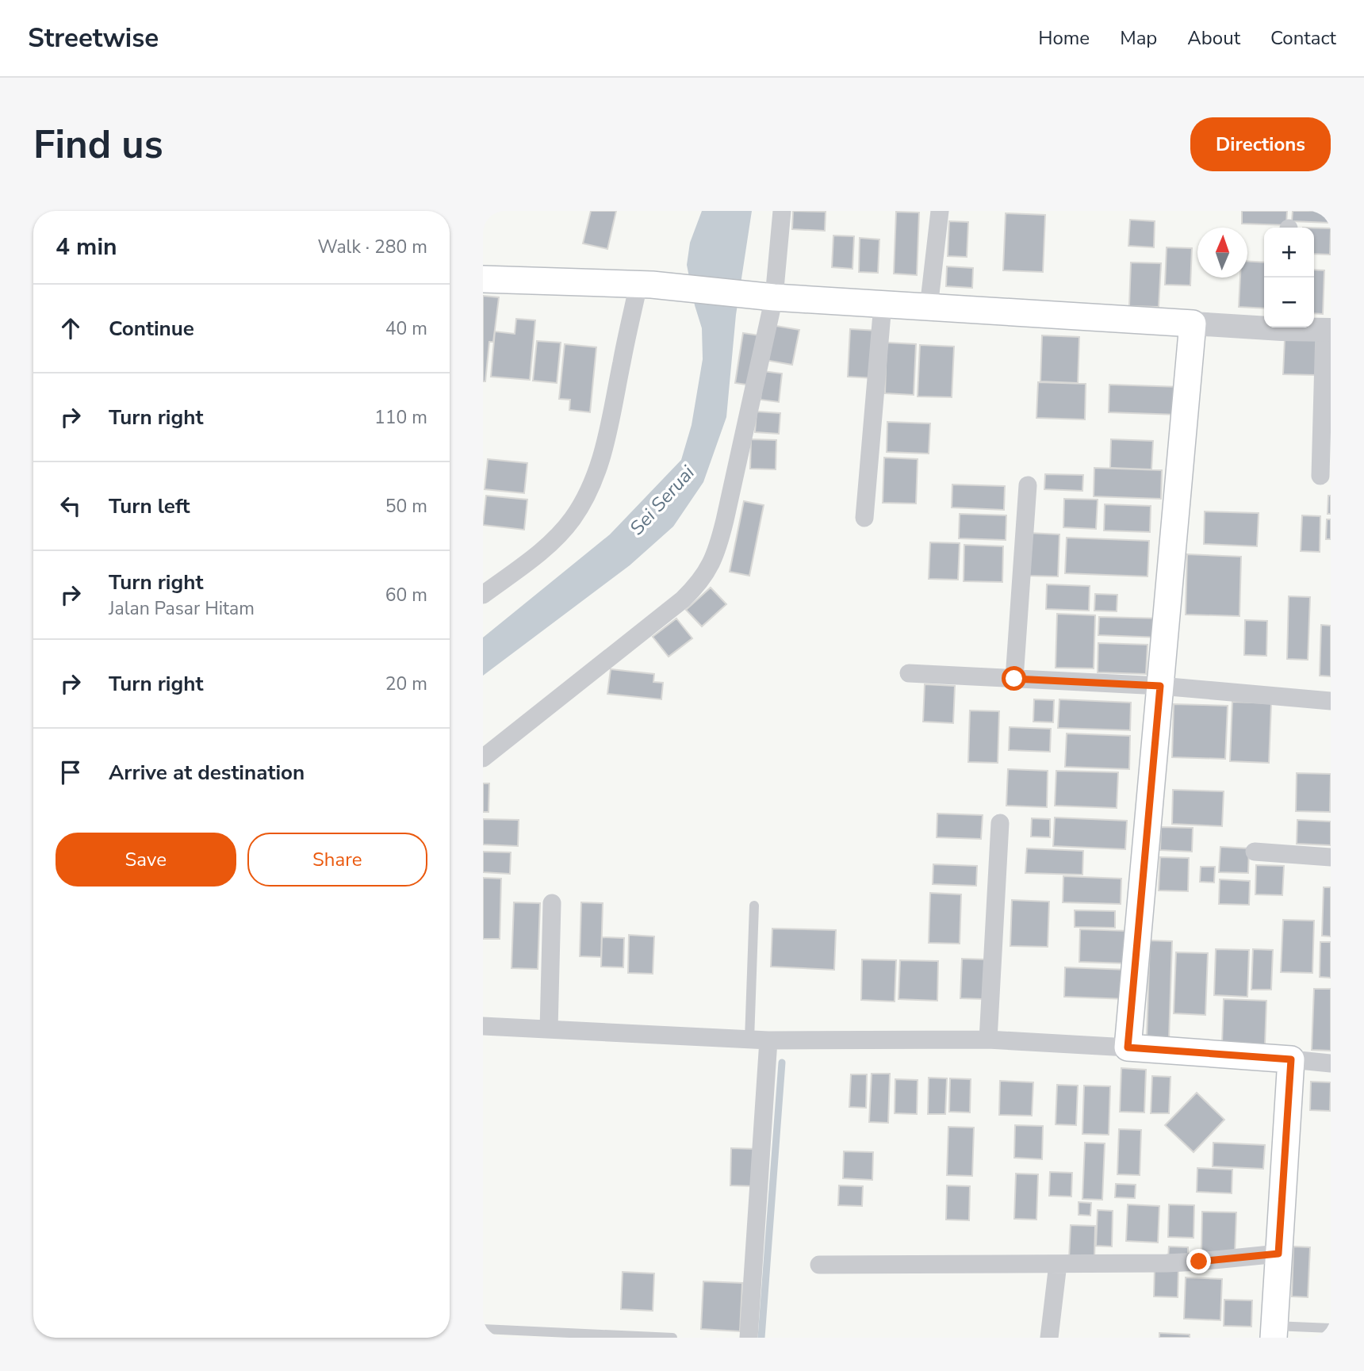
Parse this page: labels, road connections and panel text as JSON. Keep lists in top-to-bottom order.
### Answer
{
  "water": ["Sei Seruai"],
  "north": "top",
  "page": {
    "header": "Streetwise",
    "nav": [
      "Home",
      "Map",
      "About",
      "Contact"
    ],
    "buttons": [
      "Directions",
      ["Save", "Share"]
    ],
    "title": "Find us",
    "heading": ["4 min", "Walk · 280 m"],
    "map_buttons": ["+", "−"],
    "list": [
      ["Continue", "40 m"],
      ["Turn right", "110 m"],
      ["Turn left", "50 m"],
      ["Turn right", "Jalan Pasar Hitam", "60 m"],
      ["Turn right", "20 m"],
      "Arrive at destination"
    ]
  }
}
